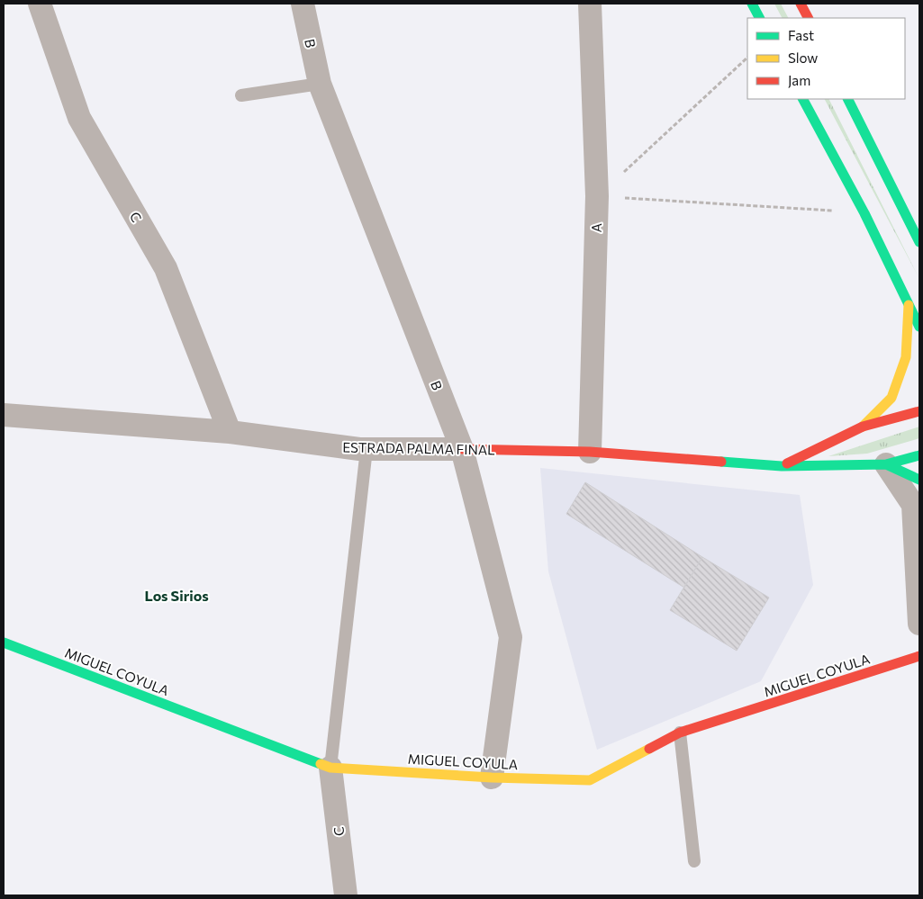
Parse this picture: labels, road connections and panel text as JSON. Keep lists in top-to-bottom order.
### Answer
{
  "streets": {
    "main road": ["ESTRADA PALMA FINAL", "MIGUEL COYULA"],
    "street": ["B", "C", "A"]
  },
  "crossings": [
    ["B", "ESTRADA PALMA FINAL"],
    ["B", "MIGUEL COYULA"],
    ["C", "ESTRADA PALMA FINAL"],
    ["C", "MIGUEL COYULA"],
    ["A", "ESTRADA PALMA FINAL"]
  ],
  "districts": ["Los Sirios"],
  "legend": ["Fast", "Slow", "Jam"]
}
